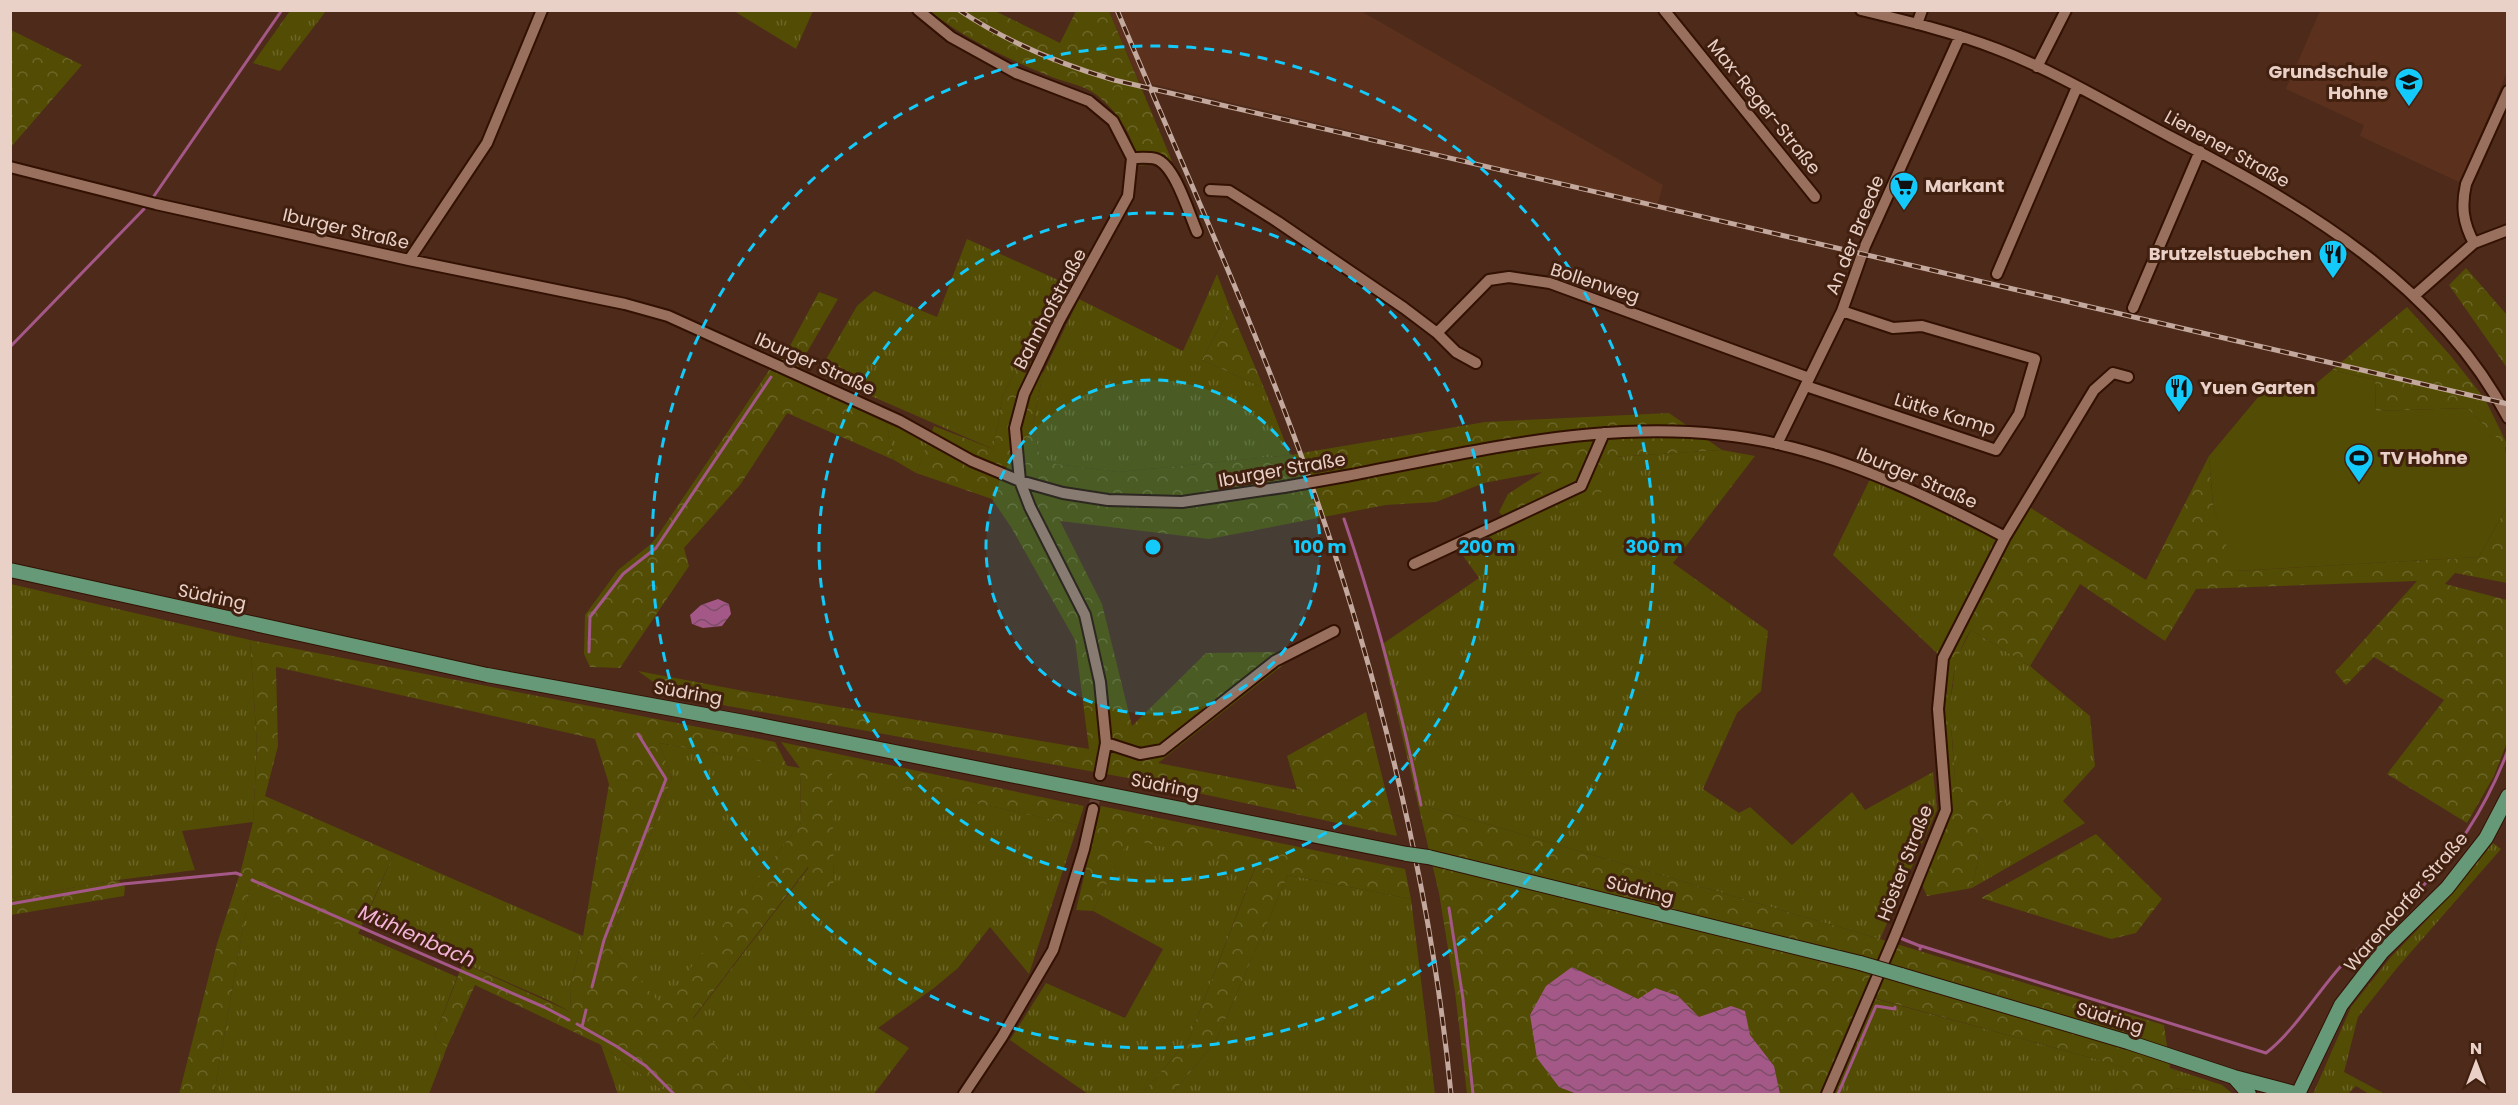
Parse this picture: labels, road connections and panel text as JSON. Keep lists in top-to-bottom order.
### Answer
{
  "streets": {
    "main road": ["Südring", "Warendorfer Straße"],
    "street": [
      "Max-Reger-Straße",
      "Lienener Straße",
      "Iburger Straße",
      "An der Breede",
      "Bollenweg",
      "Bahnhofstraße",
      "Lütke Kamp",
      "Höster Straße"
    ]
  },
  "crossings": [
    ["Lienener Straße", "An der Breede"],
    ["Iburger Straße", "An der Breede"],
    ["Iburger Straße", "Bahnhofstraße"],
    ["Iburger Straße", "Höster Straße"],
    ["An der Breede", "Bollenweg"],
    ["An der Breede", "Lütke Kamp"],
    ["Bollenweg", "Lütke Kamp"],
    ["Südring", "Warendorfer Straße"]
  ],
  "water": ["Mühlenbach"],
  "places": {
    "school or university": ["Grundschule Hohne"],
    "supermarket": ["Markant"],
    "restaurant": ["Brutzelstuebchen", "Yuen Garten"],
    "sports": ["TV Hohne"]
  },
  "north": "top",
  "rings": ["100 m", "200 m", "300 m"]
}
